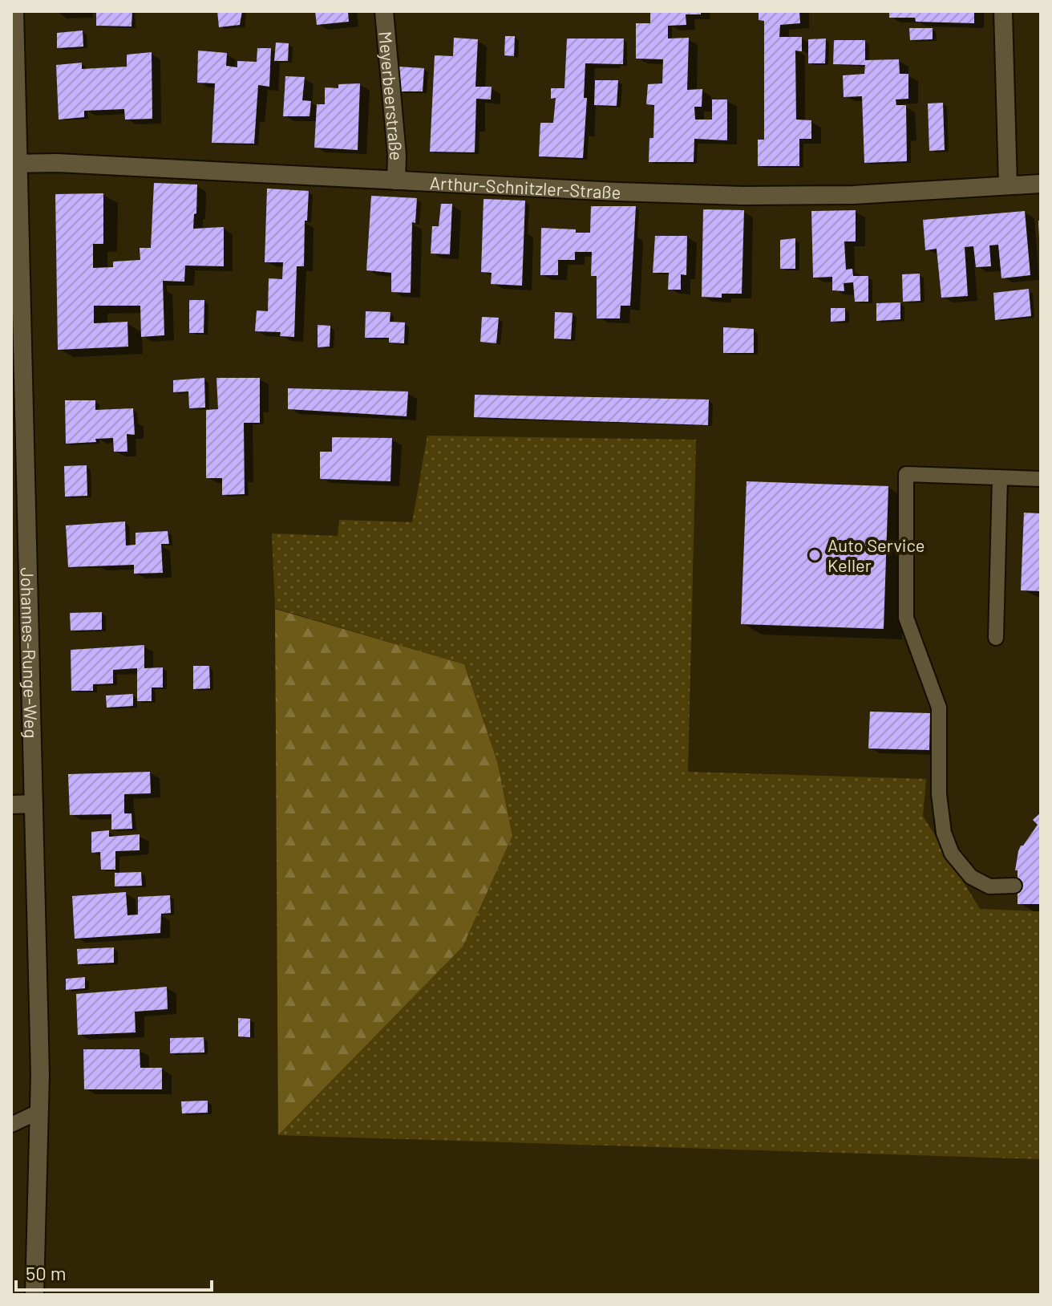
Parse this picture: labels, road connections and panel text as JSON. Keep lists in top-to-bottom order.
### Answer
{
  "streets": {
    "street": ["Meyerbeerstraße", "Arthur-Schnitzler-Straße", "Johannes-Runge-Weg"]
  },
  "crossings": [
    ["Meyerbeerstraße", "Arthur-Schnitzler-Straße"],
    ["Arthur-Schnitzler-Straße", "Johannes-Runge-Weg"]
  ],
  "places": ["Auto Service Keller"],
  "scale_bar": "50 m"
}
